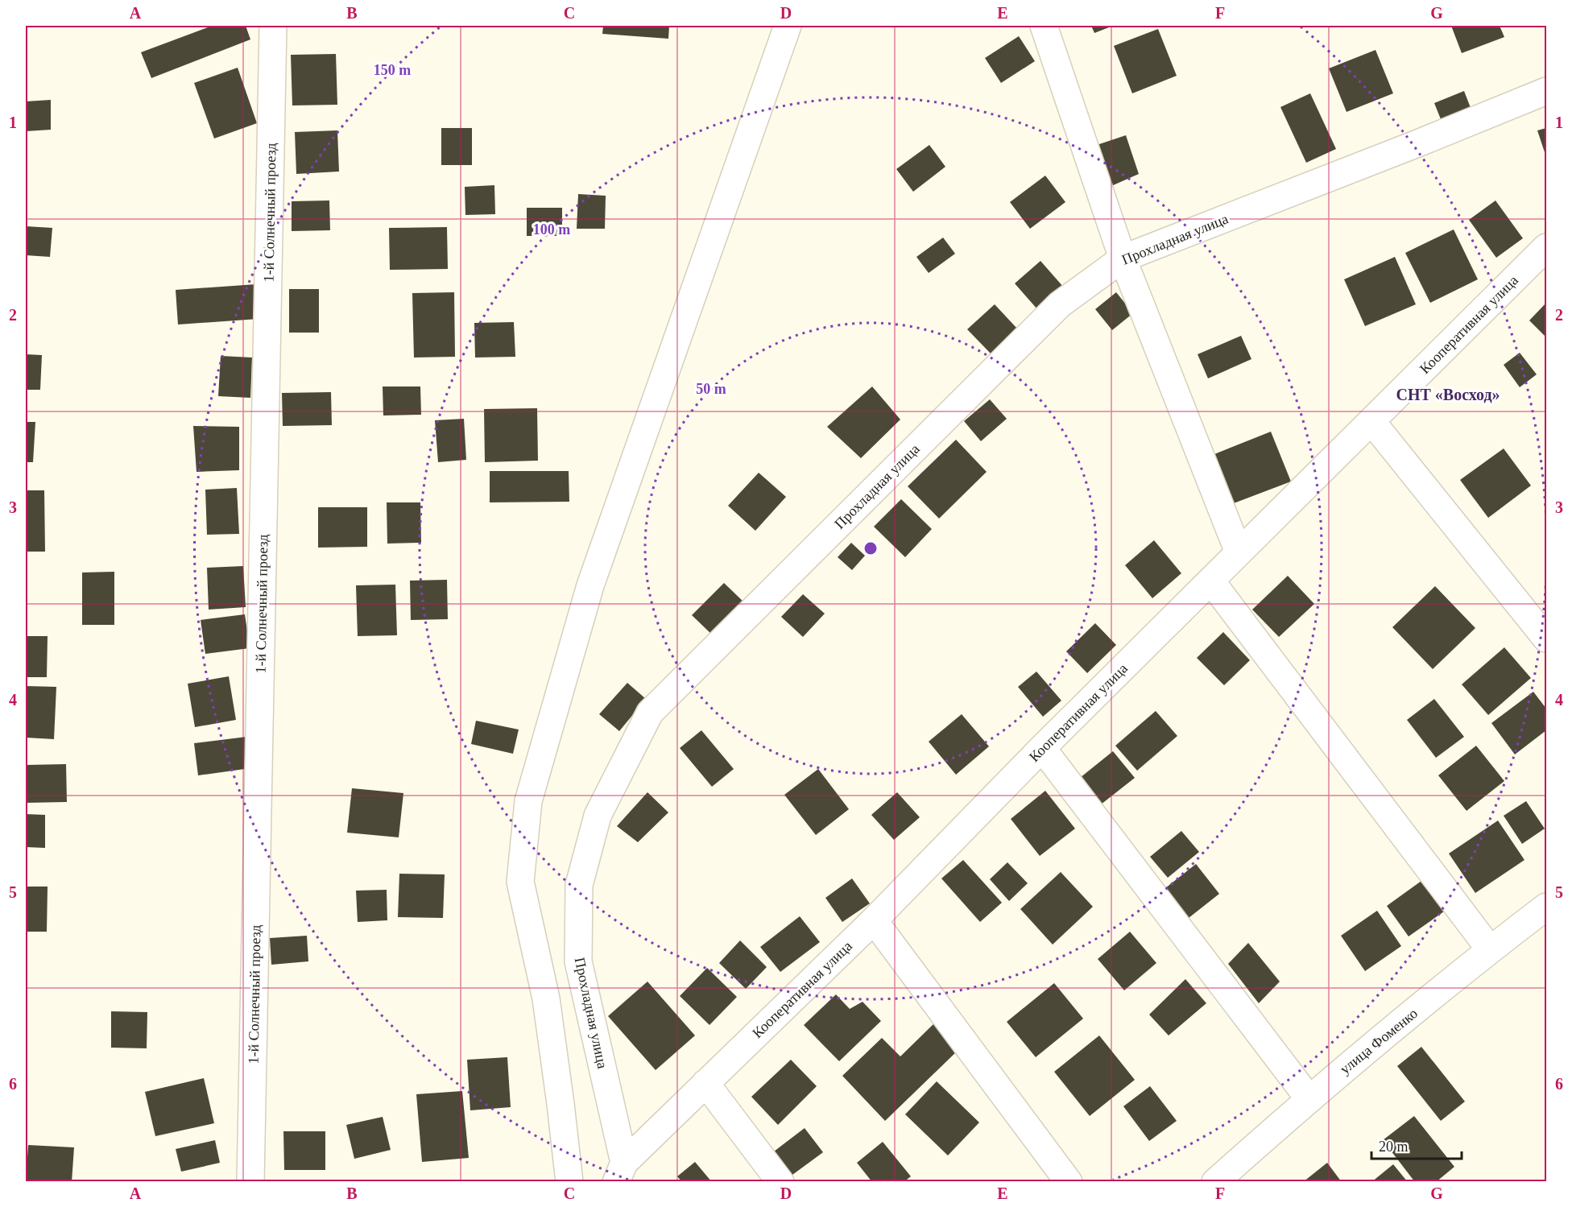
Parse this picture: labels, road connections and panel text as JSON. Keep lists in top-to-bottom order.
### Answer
{
  "streets": {
    "street": [
      "1-й Солнечный проезд",
      "Прохладная улица",
      "Кооперативная улица",
      "улица Фоменко"
    ]
  },
  "crossings": [
    ["Прохладная улица", "Кооперативная улица"]
  ],
  "districts": ["СНТ «Восход»"],
  "scale_bar": "20 m",
  "grid": {
    "columns": [
      "A",
      "B",
      "C",
      "D",
      "E",
      "F",
      "G"
    ],
    "rows": [
      "1",
      "2",
      "3",
      "4",
      "5",
      "6"
    ]
  },
  "rings": ["150 m", "100 m", "50 m"]
}
